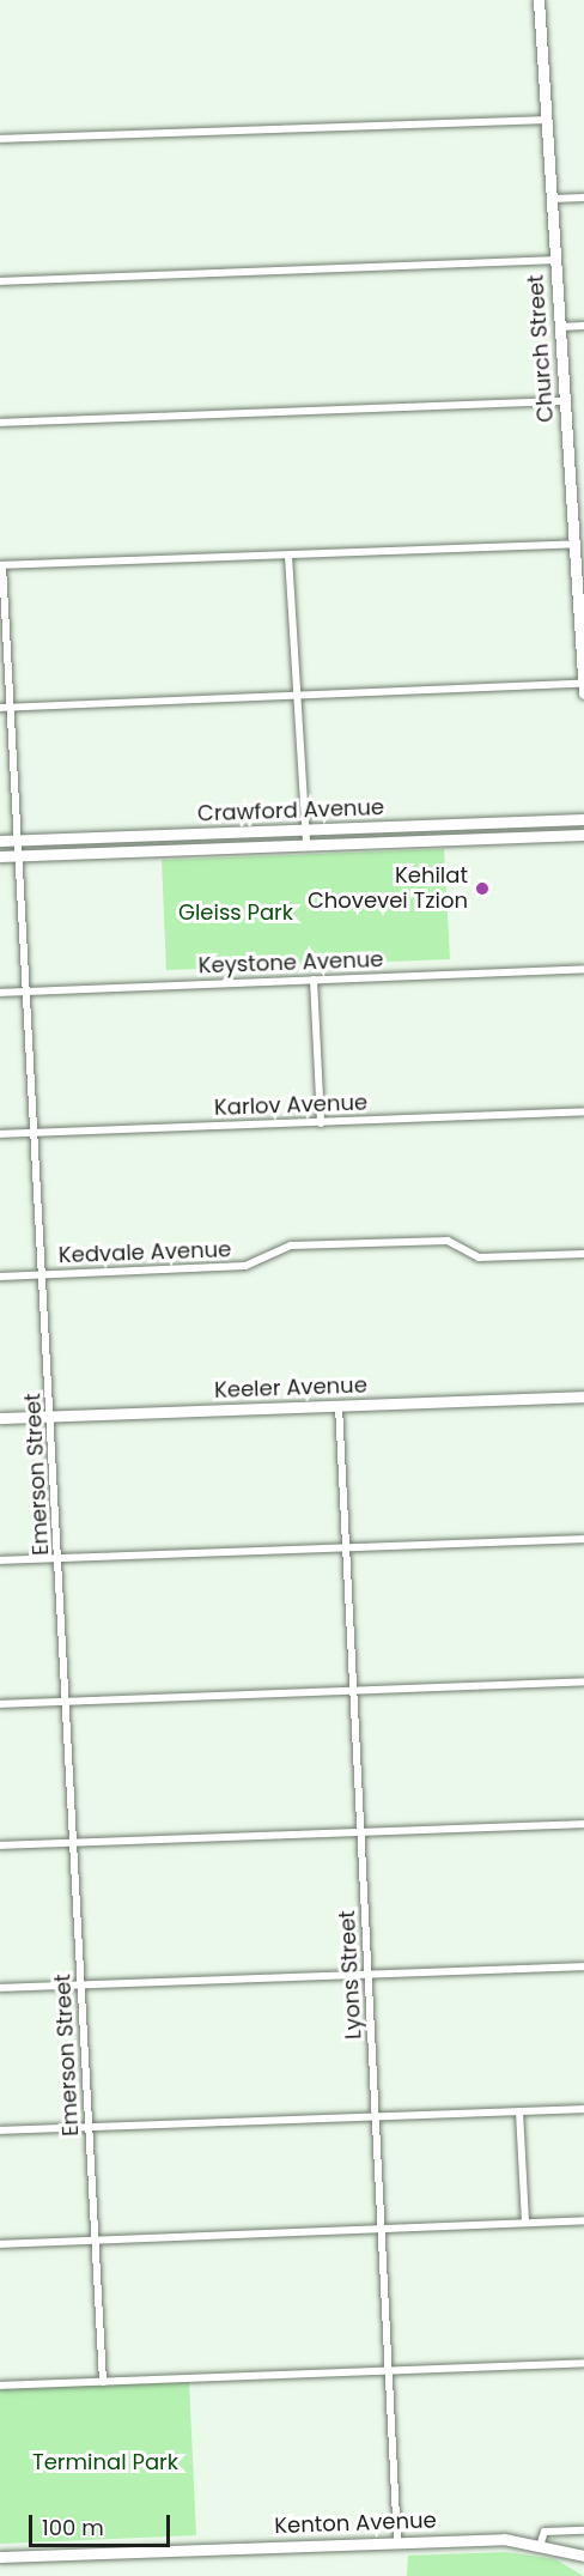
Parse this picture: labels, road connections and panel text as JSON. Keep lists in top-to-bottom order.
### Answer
{
  "streets": {
    "main road": [
      "Church Street",
      "Crawford Avenue",
      "Keeler Avenue",
      "Kenton Avenue"
    ],
    "street": [
      "Keystone Avenue",
      "Karlov Avenue",
      "Kedvale Avenue",
      "Emerson Street",
      "Lyons Street"
    ]
  },
  "crossings": [
    ["Crawford Avenue", "Emerson Street"],
    ["Keystone Avenue", "Emerson Street"],
    ["Karlov Avenue", "Emerson Street"],
    ["Kedvale Avenue", "Emerson Street"],
    ["Keeler Avenue", "Emerson Street"],
    ["Keeler Avenue", "Lyons Street"],
    ["Lyons Street", "Kenton Avenue"]
  ],
  "parks": ["Gleiss Park", "Terminal Park"],
  "places": ["Kehilat Chovevei Tzion"],
  "scale_bar": "100 m"
}
